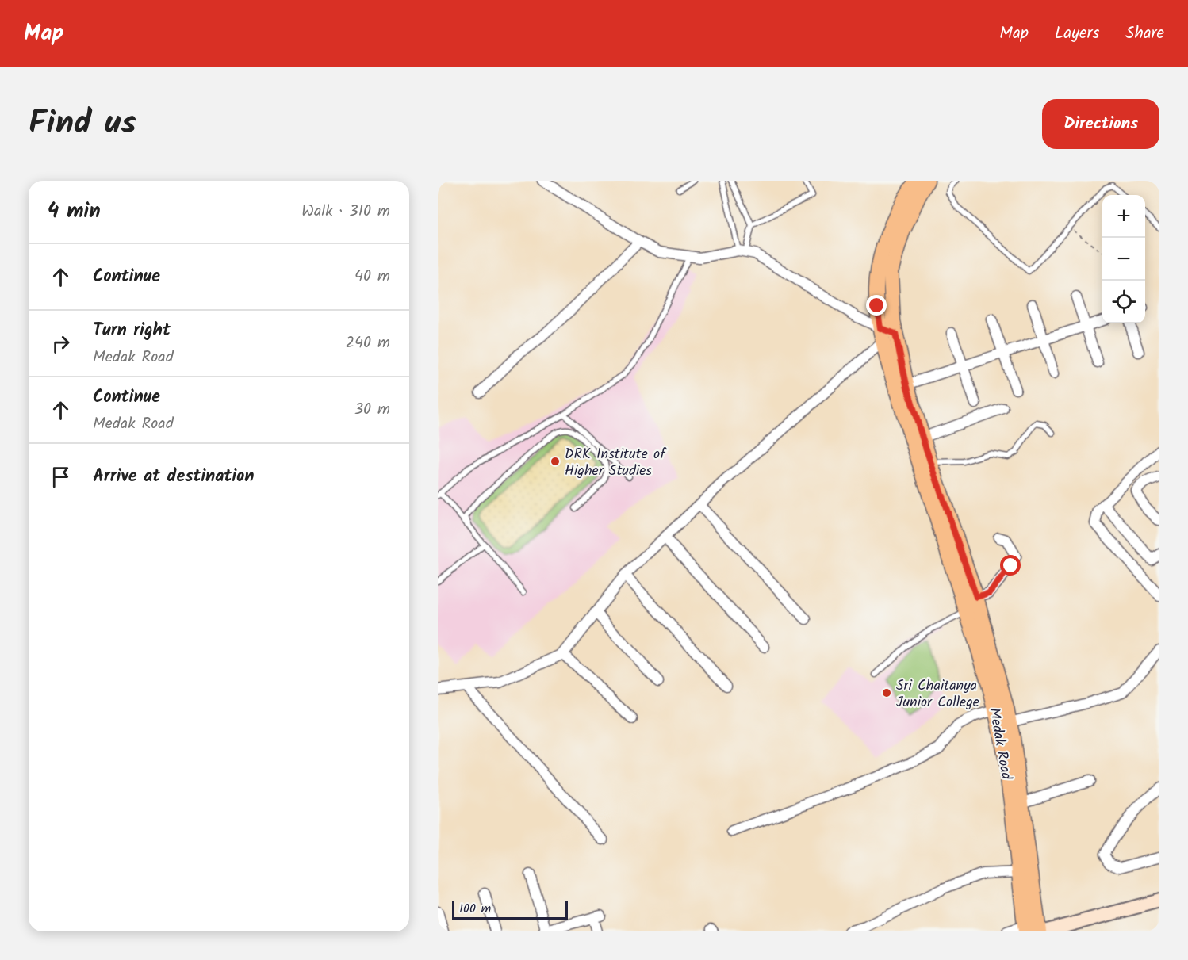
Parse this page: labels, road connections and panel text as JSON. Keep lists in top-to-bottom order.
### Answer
{
  "streets": {
    "main road": ["Medak Road"]
  },
  "places": ["DRK Institute of Higher Studies", "Sri Chaitanya Junior College"],
  "scale_bar": "100 m",
  "page": {
    "header": "Map",
    "nav": ["Map", "Layers", "Share"],
    "title": "Find us",
    "buttons": "Directions",
    "heading": ["4 min", "Walk · 310 m"],
    "map_buttons": ["+", "−"],
    "list": [
      ["Continue", "40 m"],
      ["Turn right", "Medak Road", "240 m"],
      ["Continue", "Medak Road", "30 m"],
      "Arrive at destination"
    ],
    "scale": "100 m"
  }
}
